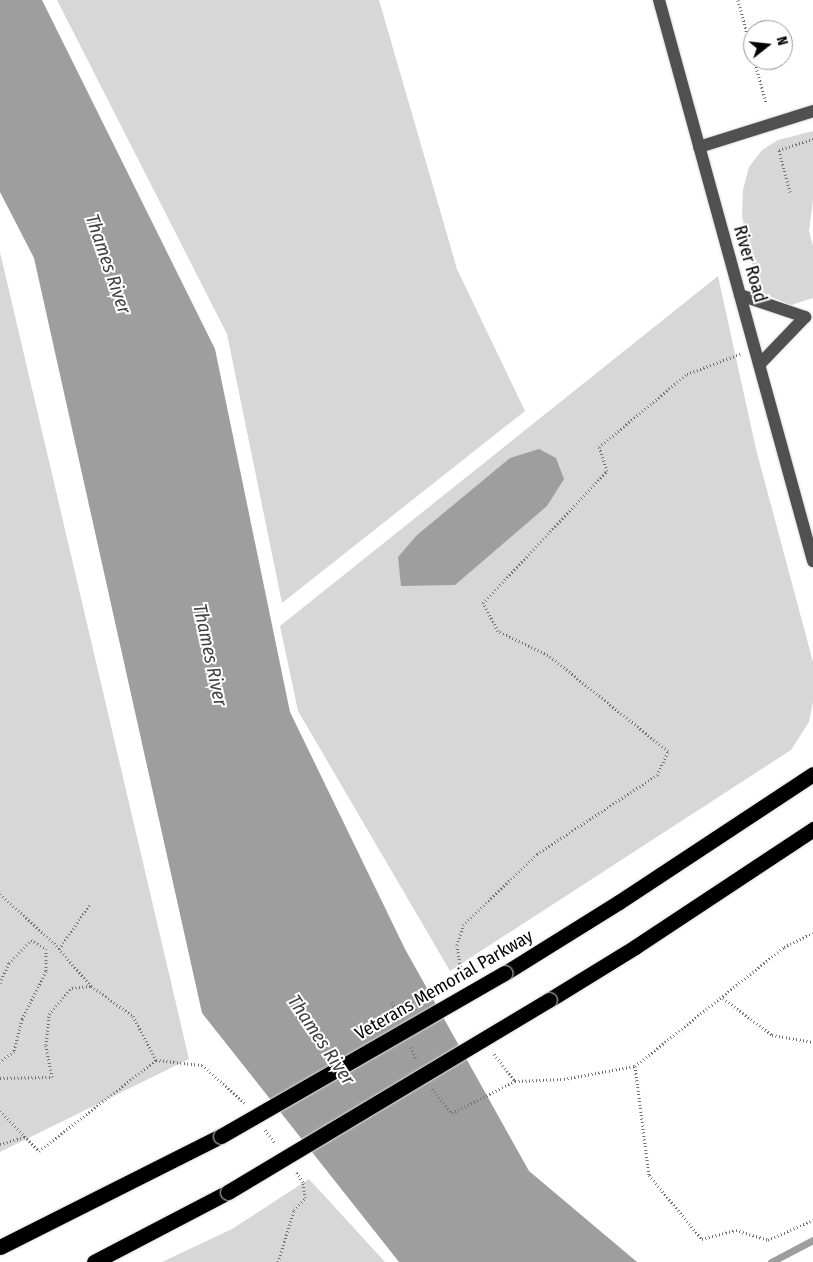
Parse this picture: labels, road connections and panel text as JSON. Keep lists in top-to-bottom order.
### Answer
{
  "streets": {
    "highway": ["Veterans Memorial Parkway"],
    "street": ["River Road"]
  },
  "water": ["Thames River"],
  "north": "right"
}
